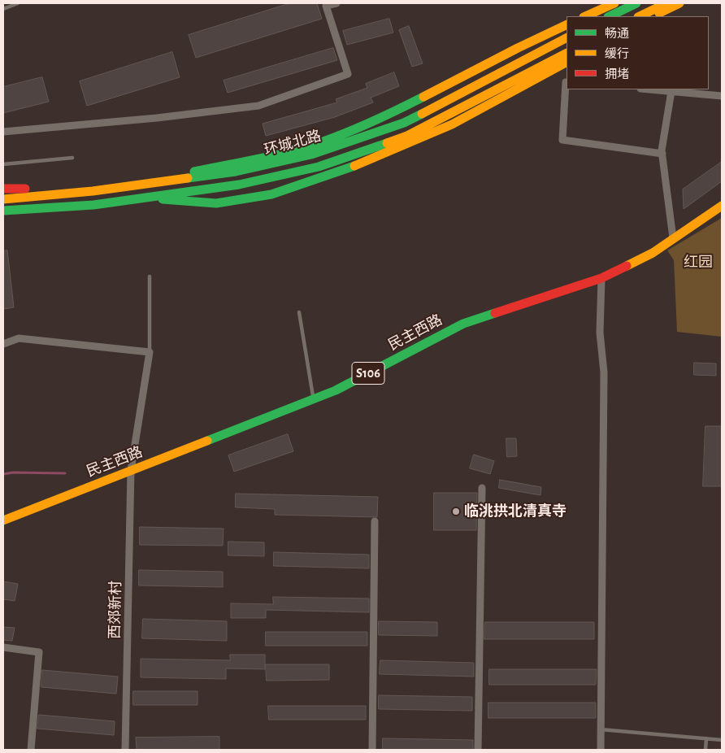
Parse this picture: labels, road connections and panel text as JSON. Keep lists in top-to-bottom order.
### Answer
{
  "streets": {
    "main road": ["环城北路", "民主西路", "S106"],
    "street": ["西郊新村"]
  },
  "crossings": [
    ["民主西路", "西郊新村"]
  ],
  "parks": ["红园"],
  "places": ["临洮拱北清真寺"],
  "legend": ["畅通", "缓行", "拥堵"]
}
